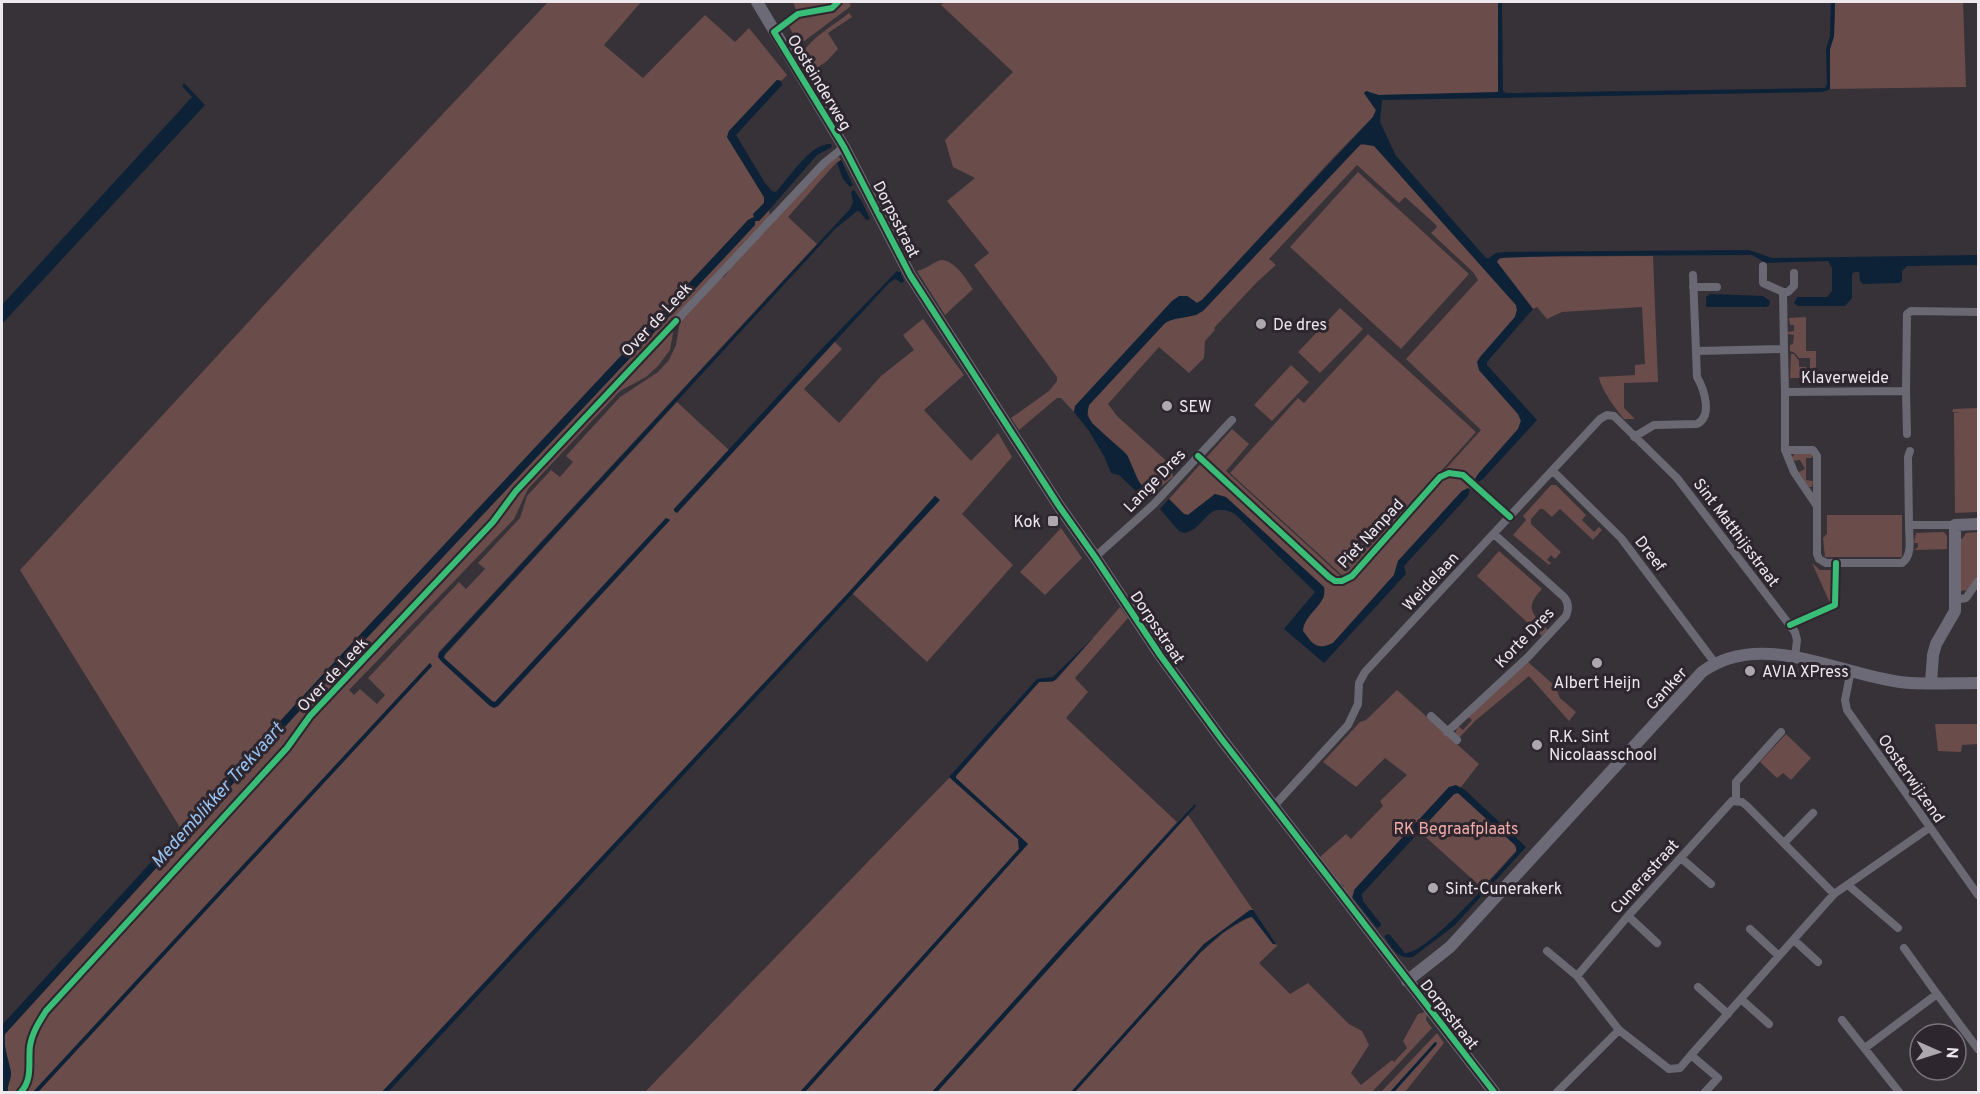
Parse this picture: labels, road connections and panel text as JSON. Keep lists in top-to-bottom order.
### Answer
{
  "streets": {
    "street": [
      "Oosteinderweg",
      "Dorpsstraat",
      "Over de Leek",
      "Klaverweide",
      "Lange Dres",
      "Sint Matthijsstraat",
      "Dreef",
      "Weidelaan",
      "Korte Dres",
      "Ganker",
      "Oosterwijzend",
      "Cunerastraat"
    ],
    "cycle path": ["Piet Nanpad"]
  },
  "crossings": [
    ["Oosteinderweg", "Dorpsstraat"],
    ["Oosteinderweg", "Over de Leek"],
    ["Dorpsstraat", "Over de Leek"],
    ["Dorpsstraat", "Lange Dres"],
    ["Dorpsstraat", "Weidelaan"],
    ["Dorpsstraat", "Ganker"],
    ["Sint Matthijsstraat", "Weidelaan"],
    ["Sint Matthijsstraat", "Ganker"],
    ["Dreef", "Weidelaan"],
    ["Dreef", "Ganker"],
    ["Weidelaan", "Korte Dres"],
    ["Ganker", "Oosterwijzend"]
  ],
  "water": ["Medemblikker Trekvaart"],
  "parks": ["RK Begraafplaats"],
  "places": {
    "other": [
      "De dres",
      "SEW",
      "Albert Heijn",
      "AVIA XPress",
      "R.K. Sint Nicolaasschool",
      "Sint-Cunerakerk"
    ],
    "transit": ["Kok"]
  },
  "north": "right"
}
